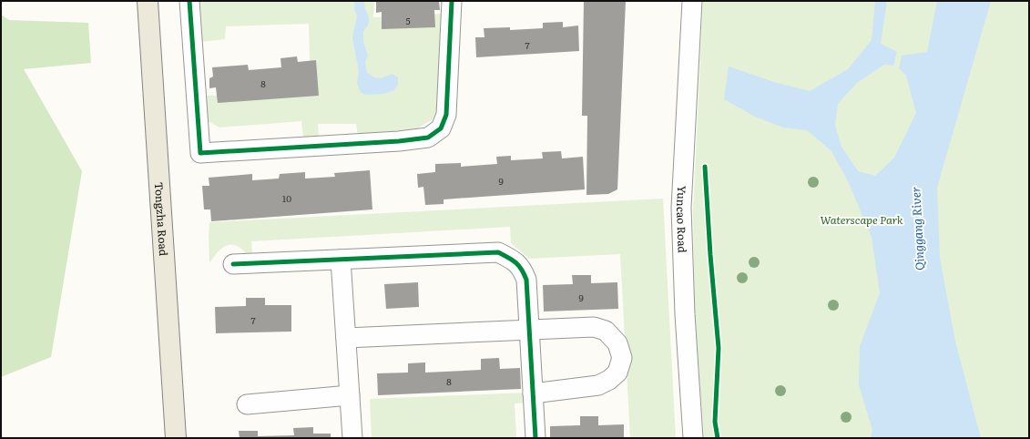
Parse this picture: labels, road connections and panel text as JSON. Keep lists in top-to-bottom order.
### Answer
{
  "streets": {
    "main road": ["Tongzha Road"],
    "street": ["Yuncao Road"]
  },
  "water": ["Qinggang River"],
  "parks": ["Waterscape Park"],
  "house_numbers": [
    "5",
    "7",
    "8",
    "9",
    "10",
    "9",
    "7",
    "8"
  ]
}
